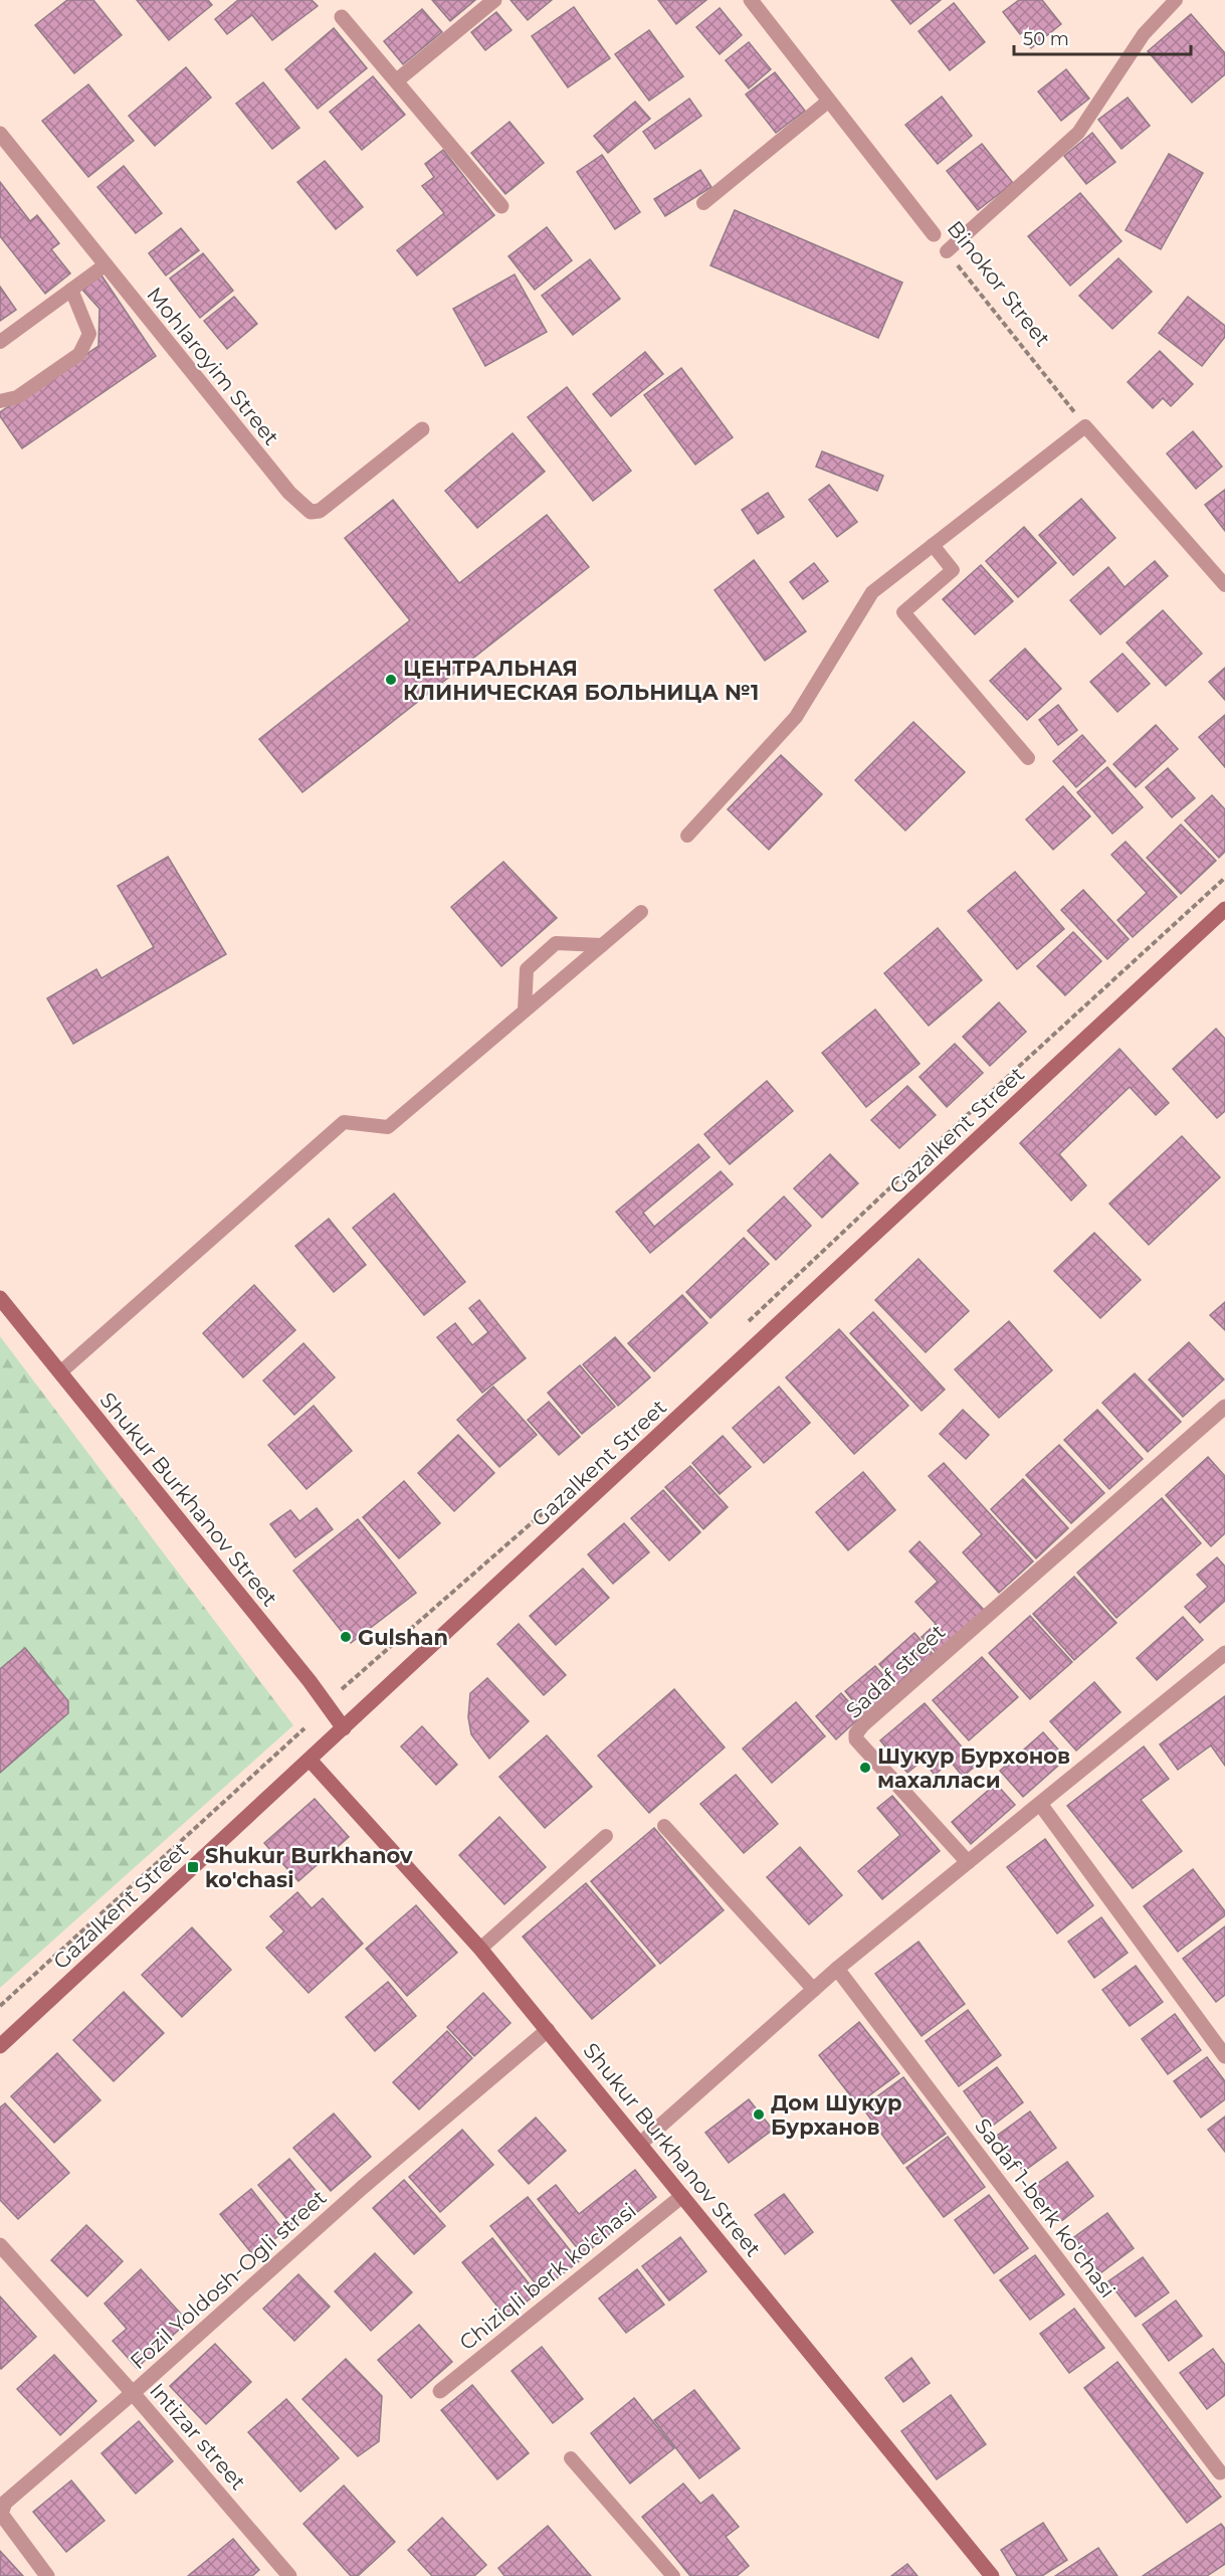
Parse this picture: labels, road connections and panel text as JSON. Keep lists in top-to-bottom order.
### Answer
{
  "streets": {
    "street": [
      "Binokor Street",
      "Mohlaroyim Street",
      "Gazalkent Street",
      "Shukur Burkhanov Street",
      "Sadaf street",
      "Sadaf 1-berk ko'chasi",
      "Chiziqli berk ko'chasi",
      "Fozil Yoldosh-Ogli street",
      "Intizar street"
    ]
  },
  "crossings": [
    ["Gazalkent Street", "Shukur Burkhanov Street"],
    ["Shukur Burkhanov Street", "Chiziqli berk ko'chasi"],
    ["Shukur Burkhanov Street", "Fozil Yoldosh-Ogli street"],
    ["Fozil Yoldosh-Ogli street", "Intizar street"]
  ],
  "places": {
    "other": [
      "ЦЕНТРАЛЬНАЯ КЛИНИЧЕСКАЯ БОЛЬНИЦА №1",
      "Gulshan",
      "Шукур Бурхонов махалласи",
      "Дом Шукур Бурханов"
    ],
    "transit": ["Shukur Burkhanov ko'chasi"]
  },
  "scale_bar": "50 m"
}
